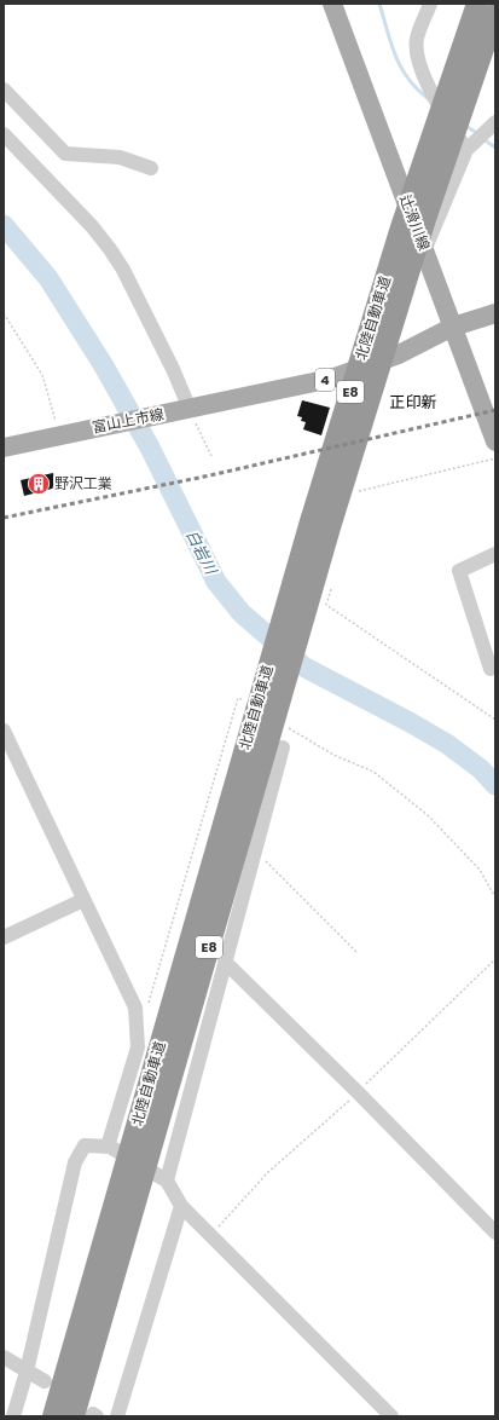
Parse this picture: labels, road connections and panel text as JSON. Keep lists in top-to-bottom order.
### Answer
{
  "streets": {
    "highway": ["北陸自動車道", "E8"],
    "main road": ["辻滑川線", "4", "富山上市線"]
  },
  "crossings": [
    ["辻滑川線", "4"],
    ["4", "富山上市線"]
  ],
  "districts": ["正印新"],
  "water": ["白岩川"],
  "places": {
    "building": ["野沢工業"]
  }
}
